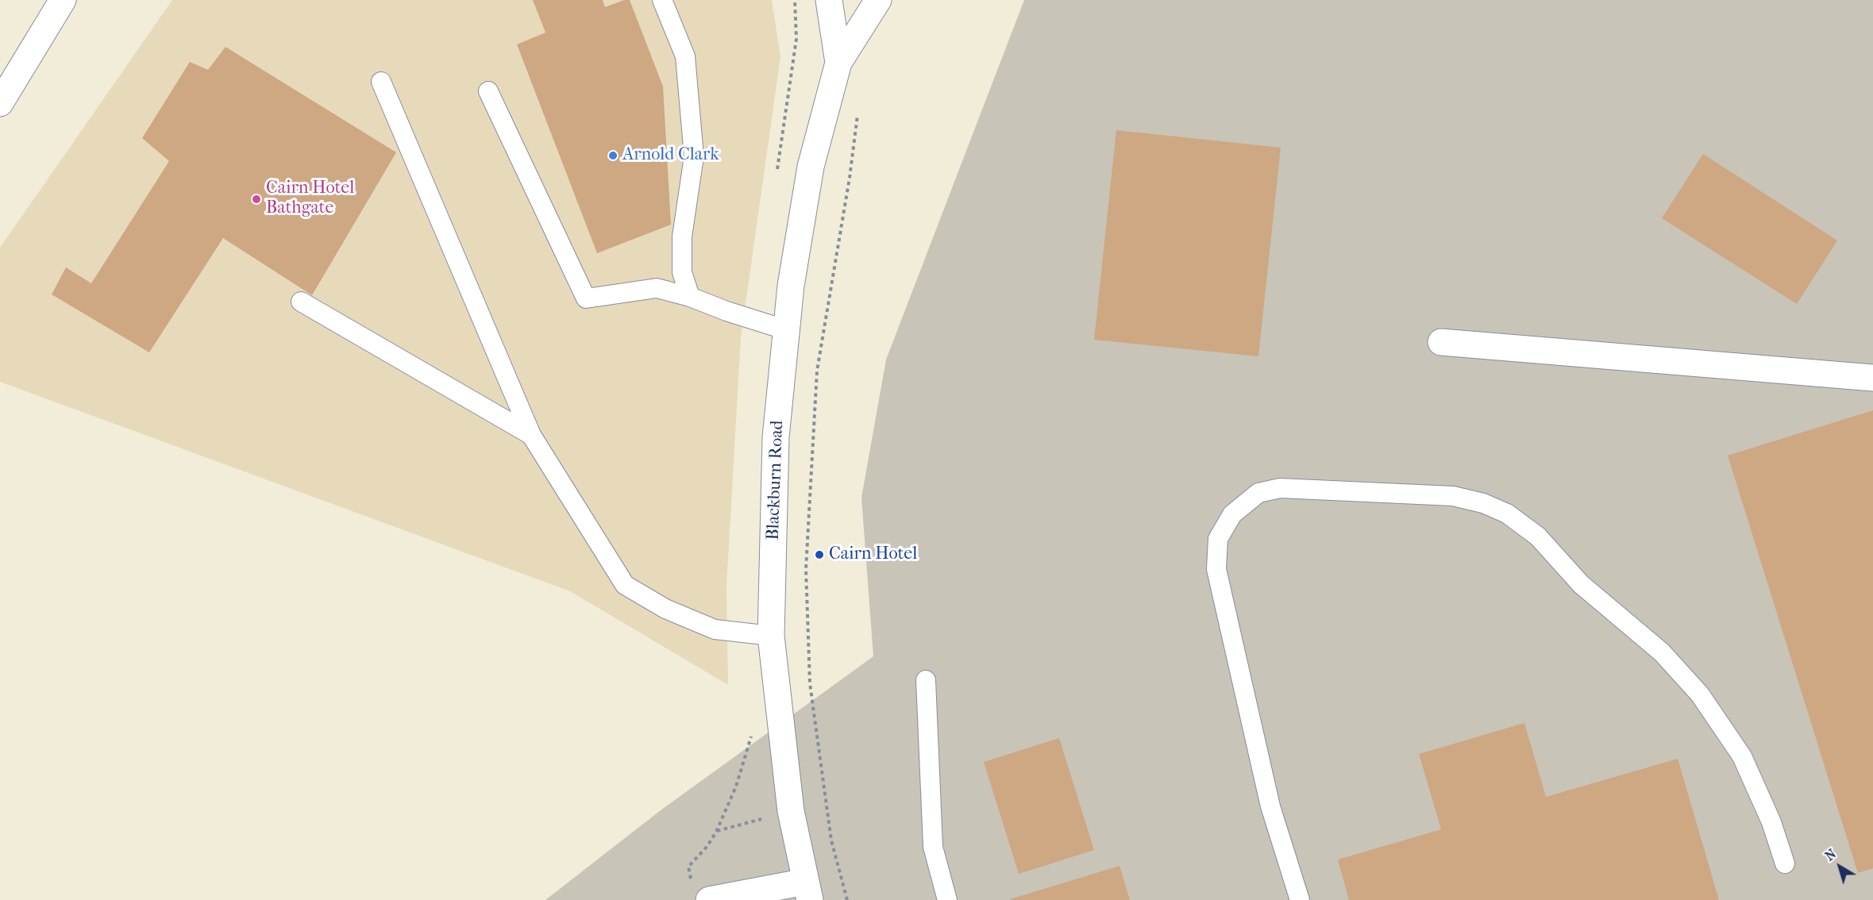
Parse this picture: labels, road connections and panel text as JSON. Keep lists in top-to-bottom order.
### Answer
{
  "streets": {
    "main road": ["Blackburn Road"]
  },
  "places": ["Arnold Clark", "Cairn Hotel Bathgate", "Cairn Hotel"],
  "north": "top left"
}
